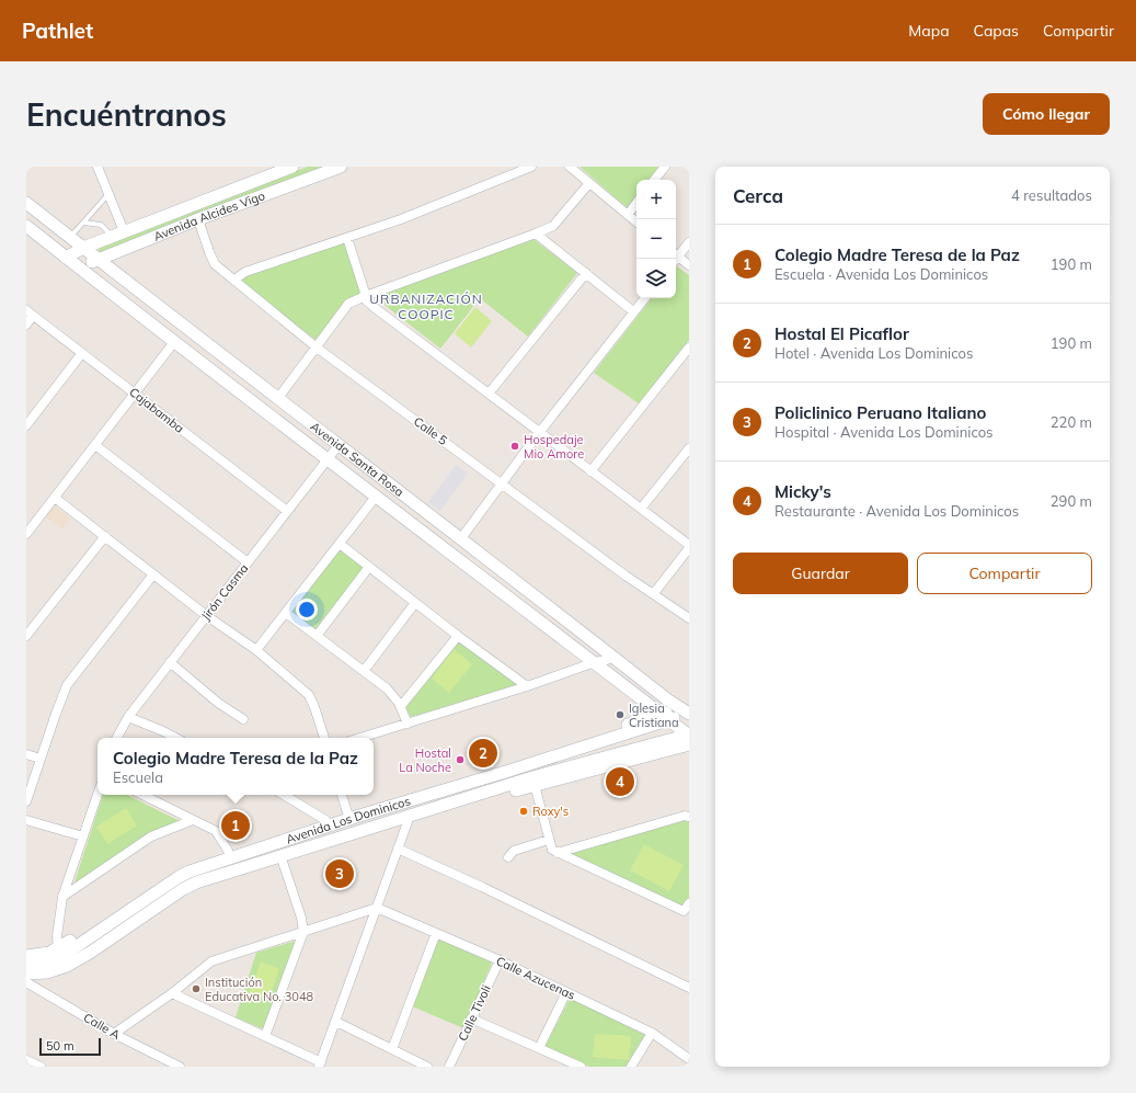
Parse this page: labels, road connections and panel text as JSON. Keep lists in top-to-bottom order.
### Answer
{
  "streets": {
    "main road": ["Avenida Alcides Vigo", "Avenida Santa Rosa", "Avenida Los Dominicos"],
    "street": [
      "Cajabamba",
      "Calle 5",
      "Jirón Casma",
      "Calle Azucenas",
      "Calle Tivoli",
      "Calle A"
    ]
  },
  "crossings": [
    ["Avenida Alcides Vigo", "Calle 5"],
    ["Avenida Alcides Vigo", "Avenida Santa Rosa"],
    ["Cajabamba", "Jirón Casma"],
    ["Avenida Santa Rosa", "Jirón Casma"],
    ["Avenida Santa Rosa", "Avenida Los Dominicos"],
    ["Avenida Los Dominicos", "Calle A"],
    ["Calle Azucenas", "Calle Tivoli"]
  ],
  "districts": ["URBANIZACIÓN COOPIC"],
  "places": [
    "Hospedaje Mio Amore",
    "Iglesia Cristiana",
    "Hostal La Noche",
    "Roxy's",
    "Institución Educativa No. 3048"
  ],
  "scale_bar": "50 m",
  "page": {
    "header": "Pathlet",
    "nav": ["Mapa", "Capas", "Compartir"],
    "buttons": [
      "Cómo llegar",
      ["Guardar", "Compartir"]
    ],
    "title": "Encuéntranos",
    "heading": ["Cerca", "4 resultados"],
    "map_buttons": ["+", "−"],
    "list": [
      {
        "mark": "1",
        "name": "Colegio Madre Teresa de la Paz",
        "note": "Escuela · Avenida Los Dominicos",
        "value": "190 m"
      },
      {
        "mark": "2",
        "name": "Hostal El Picaflor",
        "note": "Hotel · Avenida Los Dominicos",
        "value": "190 m"
      },
      {
        "mark": "3",
        "name": "Policlinico Peruano Italiano",
        "note": "Hospital · Avenida Los Dominicos",
        "value": "220 m"
      },
      {
        "mark": "4",
        "name": "Micky's",
        "note": "Restaurante · Avenida Los Dominicos",
        "value": "290 m"
      }
    ],
    "pins": [
      "2",
      "4",
      "1",
      "3"
    ],
    "popup": ["Colegio Madre Teresa de la Paz", "Escuela"],
    "scale": "50 m"
  }
}
